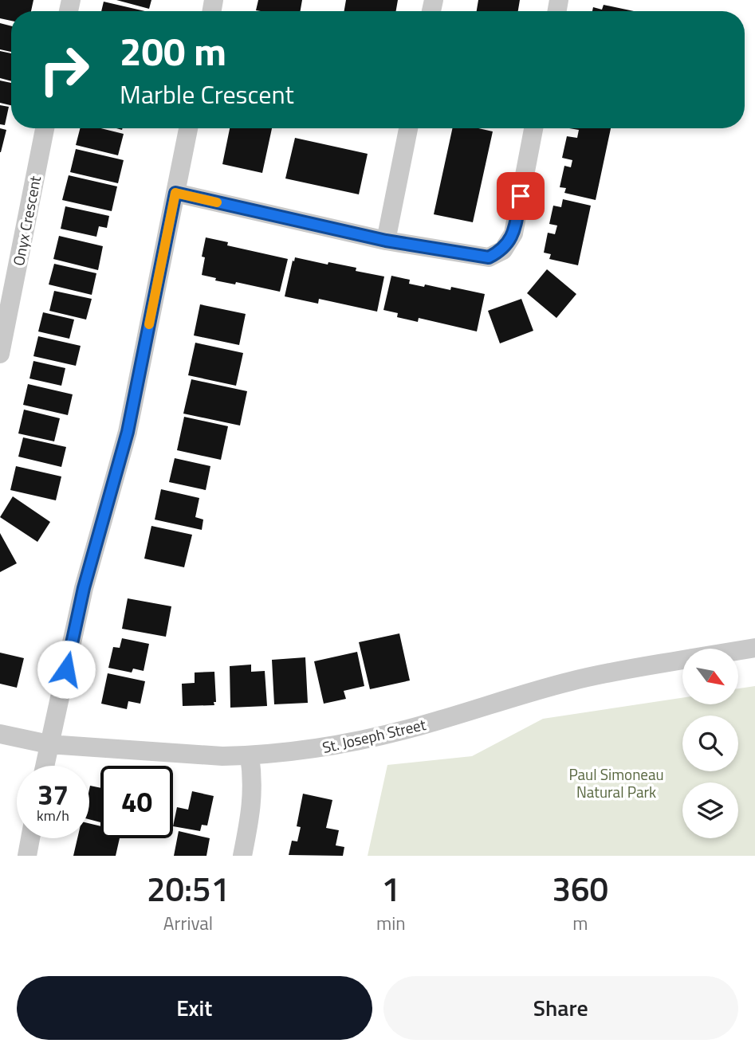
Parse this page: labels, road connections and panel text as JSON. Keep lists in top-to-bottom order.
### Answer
{
  "streets": {
    "street": ["Onyx Crescent", "St. Joseph Street"]
  },
  "parks": ["Paul Simoneau Natural Park"],
  "north": "bottom right",
  "page": {
    "turn": ["200 m", "Marble Crescent"],
    "speed": "37 km/h",
    "limit": "40",
    "eta": [
      "20:51",
      "Arrival",
      "1",
      "min",
      "360",
      "m"
    ],
    "buttons": ["Exit", "Share"]
  }
}
